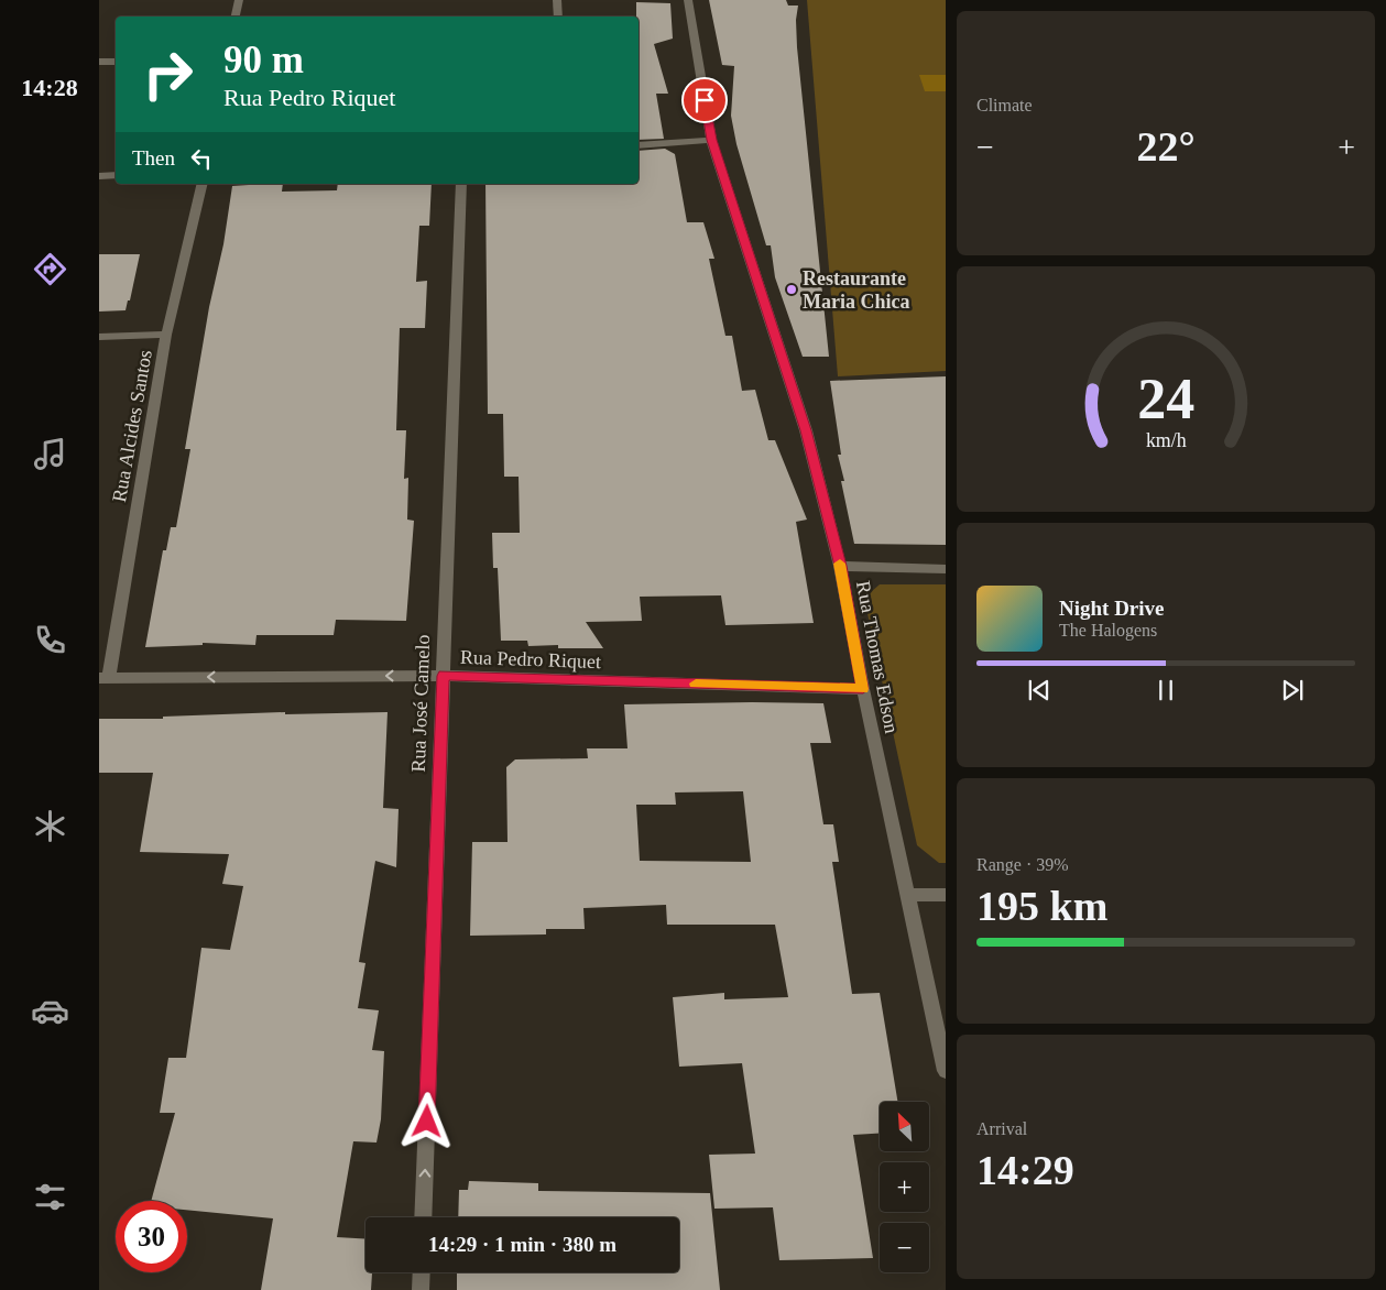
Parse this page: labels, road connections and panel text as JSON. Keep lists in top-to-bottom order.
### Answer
{
  "streets": {
    "street": [
      "Rua Alcides Santos",
      "Rua Thomas Edson",
      "Rua Pedro Riquet",
      "Rua José Camelo"
    ]
  },
  "crossings": [
    ["Rua Alcides Santos", "Rua Pedro Riquet"],
    ["Rua Thomas Edson", "Rua Pedro Riquet"],
    ["Rua Pedro Riquet", "Rua José Camelo"]
  ],
  "one_way": ["Rua Pedro Riquet", "Rua José Camelo"],
  "places": ["Restaurante Maria Chica"],
  "north": "top left",
  "page": {
    "tabs": "14:28",
    "tile": [
      "Climate",
      ["Range · 39%", "195 km"],
      ["Arrival", "14:29"]
    ],
    "turn": ["90 m", "Rua Pedro Riquet"],
    "heat": ["−", "22°", "+"],
    "then": "Then",
    "song": ["Night Drive", "The Halogens"],
    "map_buttons": ["+", "−"],
    "limit": "30",
    "trip": "14:29 · 1 min · 380 m",
    "gauge": ["24", "km/h"]
  }
}
